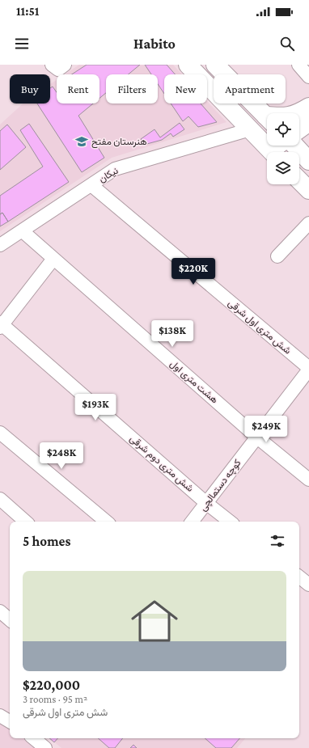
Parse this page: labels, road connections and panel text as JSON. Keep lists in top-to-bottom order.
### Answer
{
  "streets": {
    "street": [
      "نیکان",
      "شش متری اول شرقی",
      "هشت متری اول",
      "شش متری دوم شرقی",
      "کوچه دستمالچی"
    ]
  },
  "crossings": [
    ["نیکان", "شش متری اول شرقی"],
    ["نیکان", "هشت متری اول"],
    ["شش متری اول شرقی", "کوچه دستمالچی"],
    ["هشت متری اول", "کوچه دستمالچی"],
    ["شش متری دوم شرقی", "کوچه دستمالچی"]
  ],
  "places": {
    "school or university": ["هنرستان مفتح"]
  },
  "page": {
    "status": "11:51",
    "header": "Habito",
    "chip": [
      "Buy",
      "Rent",
      "Filters",
      "New",
      "Apartment"
    ],
    "price": [
      "$220K",
      "$138K",
      "$193K",
      "$249K",
      "$248K"
    ],
    "heading": "5 homes",
    "list": [
      {
        "name": "$220,000",
        "note": "3 rooms · 95 m² · شش متری اول شرقی"
      }
    ]
  }
}
